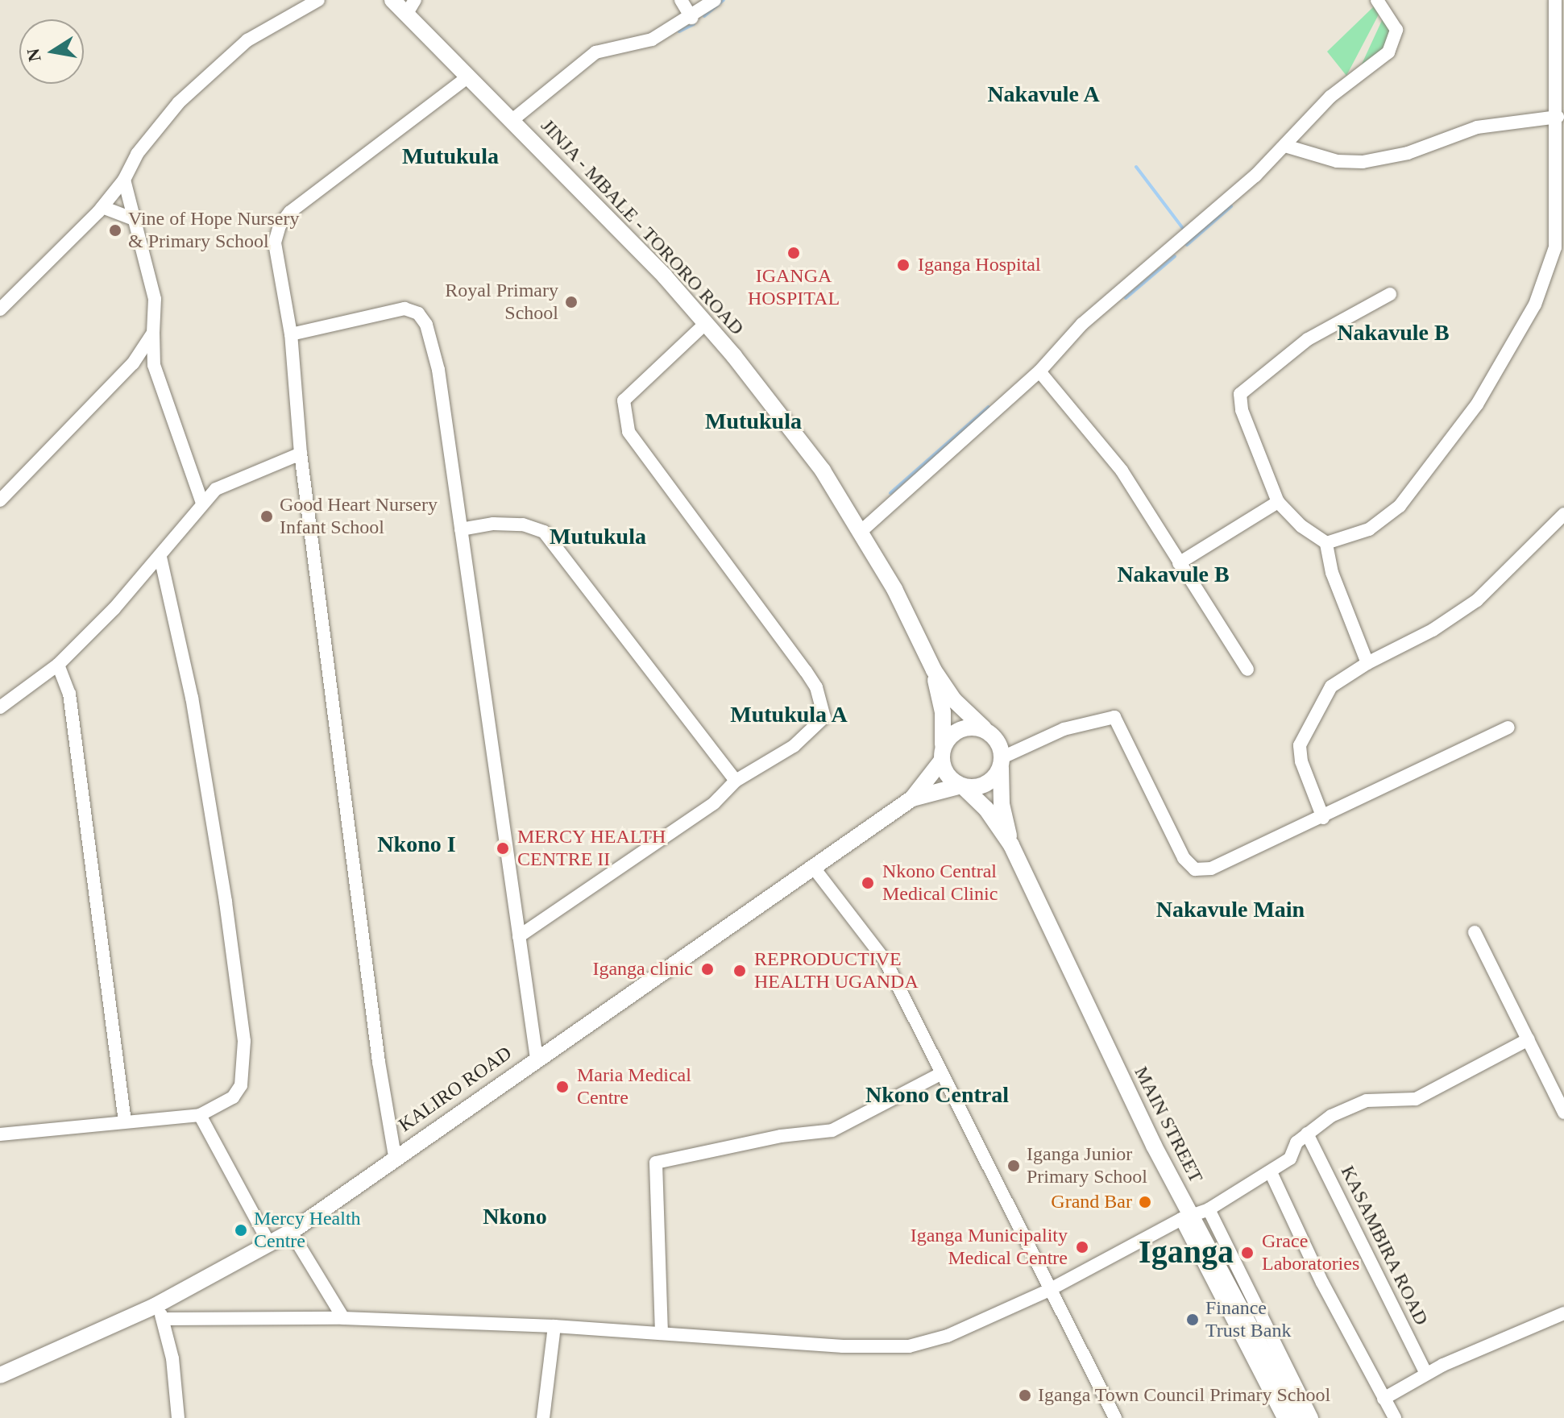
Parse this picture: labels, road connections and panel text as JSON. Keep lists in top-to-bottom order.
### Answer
{
  "streets": {
    "main road": ["JINJA - MBALE - TORORO ROAD", "KALIRO ROAD", "MAIN STREET"],
    "street": ["KASAMBIRA ROAD"]
  },
  "crossings": [
    ["JINJA - MBALE - TORORO ROAD", "KALIRO ROAD"]
  ],
  "districts": [
    "Nakavule A",
    "Mutukula",
    "Nakavule B",
    "Mutukula",
    "Mutukula",
    "Nakavule B",
    "Mutukula A",
    "Nkono I",
    "Nakavule Main",
    "Nkono Central",
    "Nkono",
    "Iganga"
  ],
  "places": [
    "Vine of Hope Nursery & Primary School",
    "IGANGA HOSPITAL",
    "Iganga Hospital",
    "Royal Primary School",
    "Good Heart Nursery Infant School",
    "MERCY HEALTH CENTRE II",
    "Nkono Central Medical Clinic",
    "Iganga clinic",
    "REPRODUCTIVE HEALTH UGANDA",
    "Maria Medical Centre",
    "Iganga Junior Primary School",
    "Grand Bar",
    "Mercy Health Centre",
    "Iganga Municipality Medical Centre",
    "Grace Laboratories",
    "Finance Trust Bank",
    "Iganga Town Council Primary School"
  ],
  "north": "left"
}
